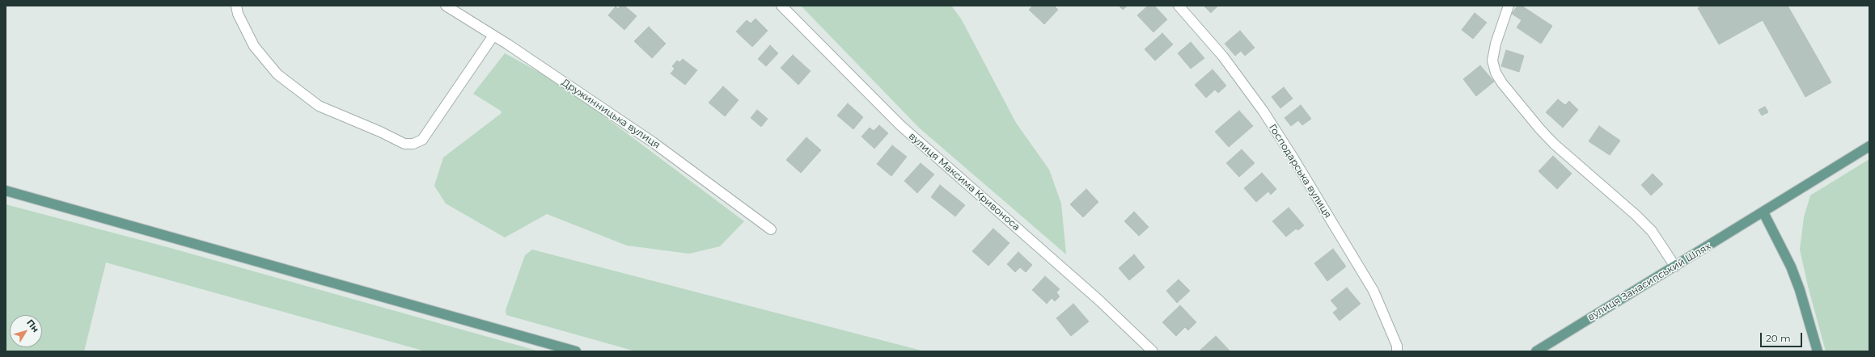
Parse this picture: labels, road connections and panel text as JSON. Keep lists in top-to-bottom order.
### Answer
{
  "streets": {
    "main road": ["вулиця Занасипський Шлях"],
    "street": ["Дружинницька вулиця", "Господарська вулиця", "вулиця Максима Кривоноса"]
  },
  "scale_bar": "20 m",
  "north": "top right"
}
